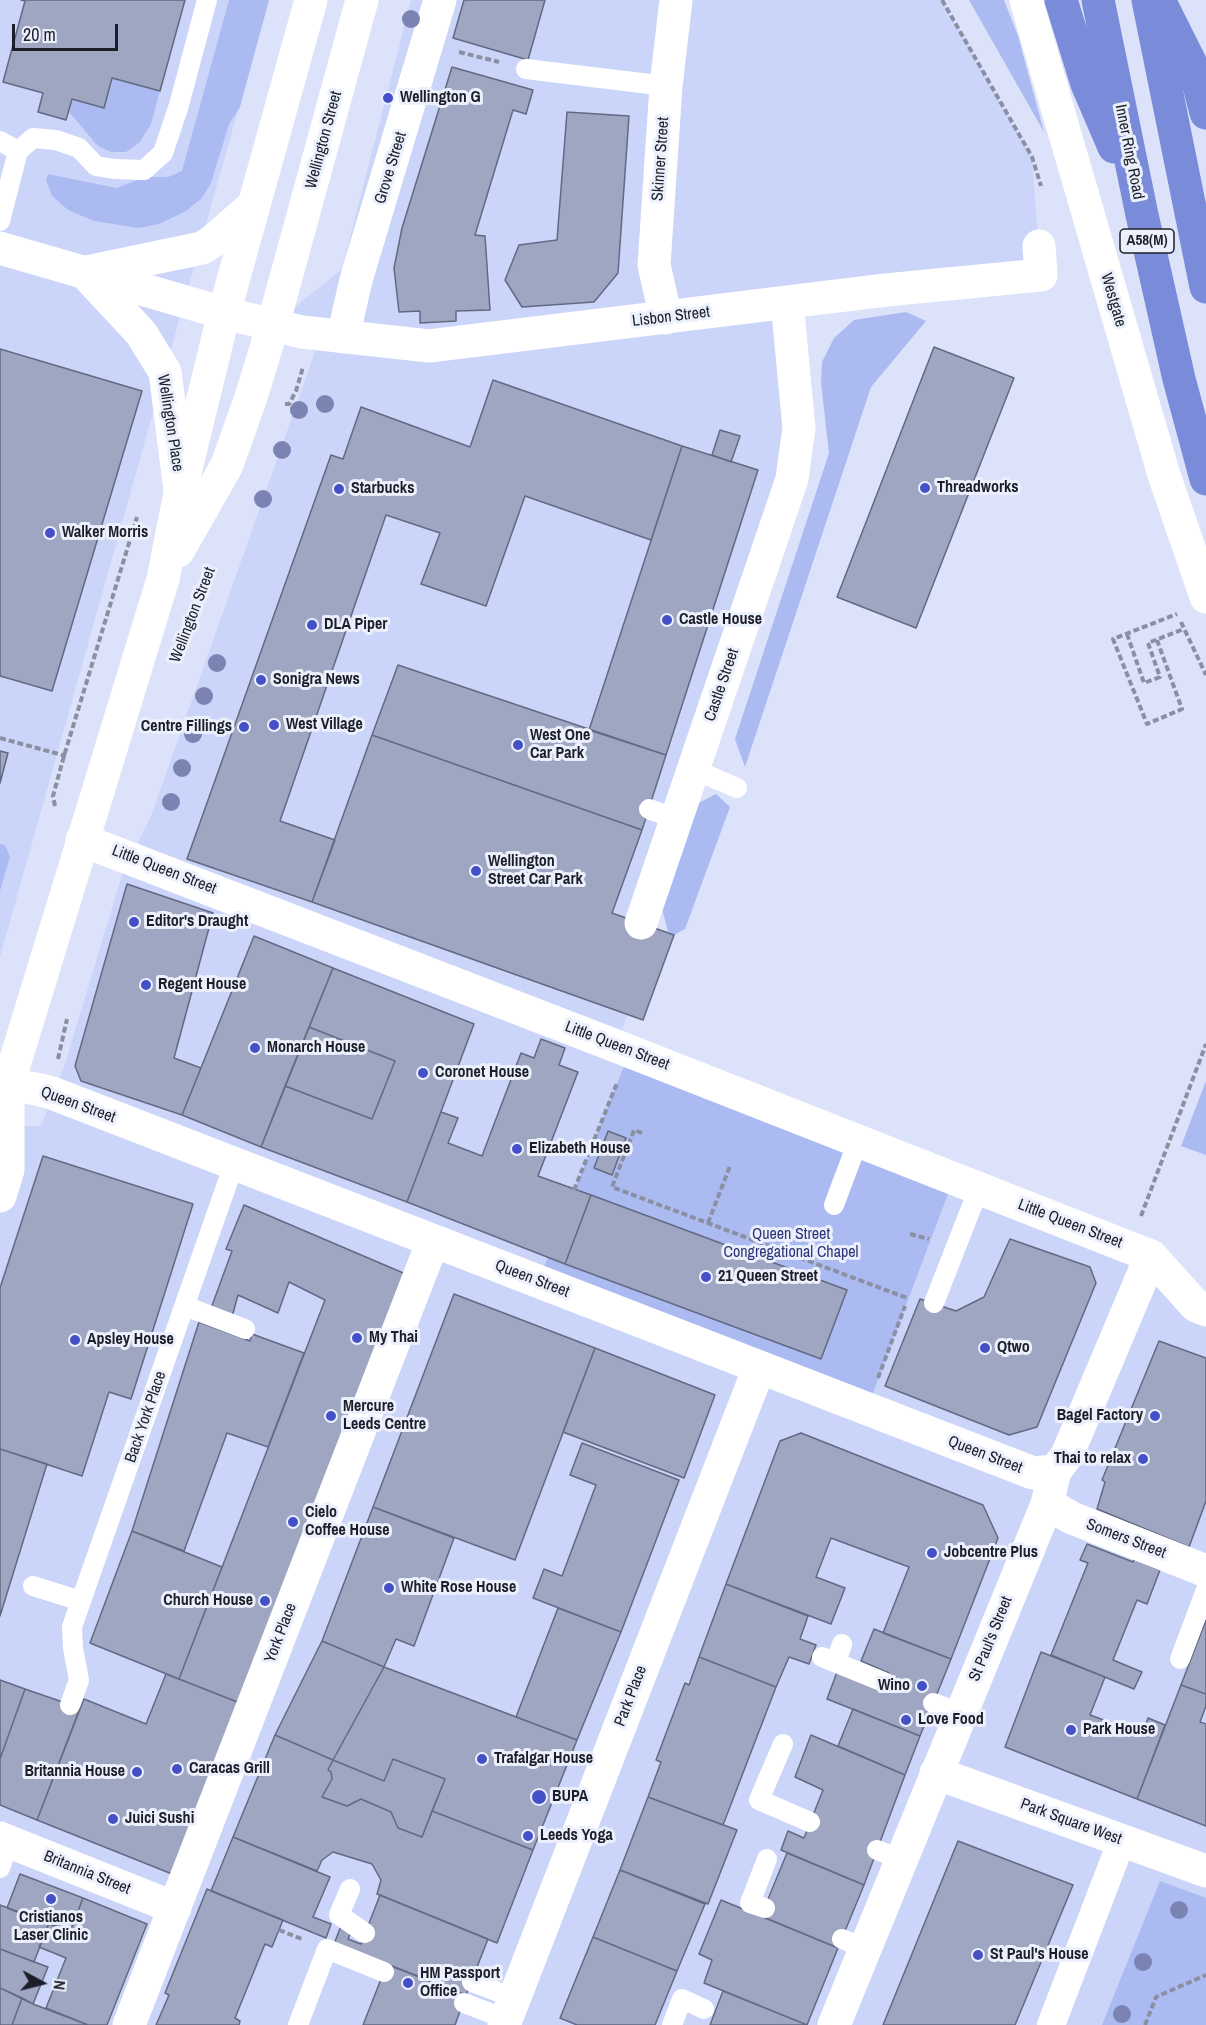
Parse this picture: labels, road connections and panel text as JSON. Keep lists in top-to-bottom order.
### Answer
{
  "streets": {
    "highway": ["Inner Ring Road", "A58(M)"],
    "street": [
      "Wellington Street",
      "Skinner Street",
      "Grove Street",
      "Westgate",
      "Lisbon Street",
      "Wellington Place",
      "Castle Street",
      "Little Queen Street",
      "Queen Street",
      "Somers Street",
      "York Place",
      "St Paul's Street",
      "Park Place",
      "Park Square West",
      "Britannia Street"
    ],
    "lane": ["Back York Place"]
  },
  "crossings": [
    ["Wellington Street", "Lisbon Street"],
    ["Wellington Street", "Wellington Place"],
    ["Wellington Street", "Little Queen Street"],
    ["Wellington Street", "Queen Street"],
    ["Inner Ring Road", "A58(M)"],
    ["Skinner Street", "Lisbon Street"],
    ["Grove Street", "Lisbon Street"],
    ["Lisbon Street", "Castle Street"],
    ["Little Queen Street", "St Paul's Street"],
    ["Queen Street", "Back York Place"],
    ["Queen Street", "York Place"],
    ["Queen Street", "St Paul's Street"],
    ["Queen Street", "Park Place"],
    ["Somers Street", "St Paul's Street"],
    ["York Place", "Britannia Street"],
    ["St Paul's Street", "Park Square West"]
  ],
  "parks": ["Queen Street Congregational Chapel"],
  "places": [
    "Wellington G",
    "Threadworks",
    "Starbucks",
    "Walker Morris",
    "Castle House",
    "DLA Piper",
    "Sonigra News",
    "West Village",
    "Centre Fillings",
    "West One Car Park",
    "Wellington Street Car Park",
    "Editor's Draught",
    "Regent House",
    "Monarch House",
    "Coronet House",
    "Elizabeth House",
    "21 Queen Street",
    "My Thai",
    "Apsley House",
    "Qtwo",
    "Mercure Leeds Centre",
    "Bagel Factory",
    "Thai to relax",
    "Cielo Coffee House",
    "Jobcentre Plus",
    "White Rose House",
    "Church House",
    "Wino",
    "Love Food",
    "Park House",
    "Trafalgar House",
    "Caracas Grill",
    "Britannia House",
    "BUPA",
    "Juici Sushi",
    "Leeds Yoga",
    "Cristianos Laser Clinic",
    "St Paul's House",
    "HM Passport Office"
  ],
  "scale_bar": "20 m",
  "north": "right"
}
